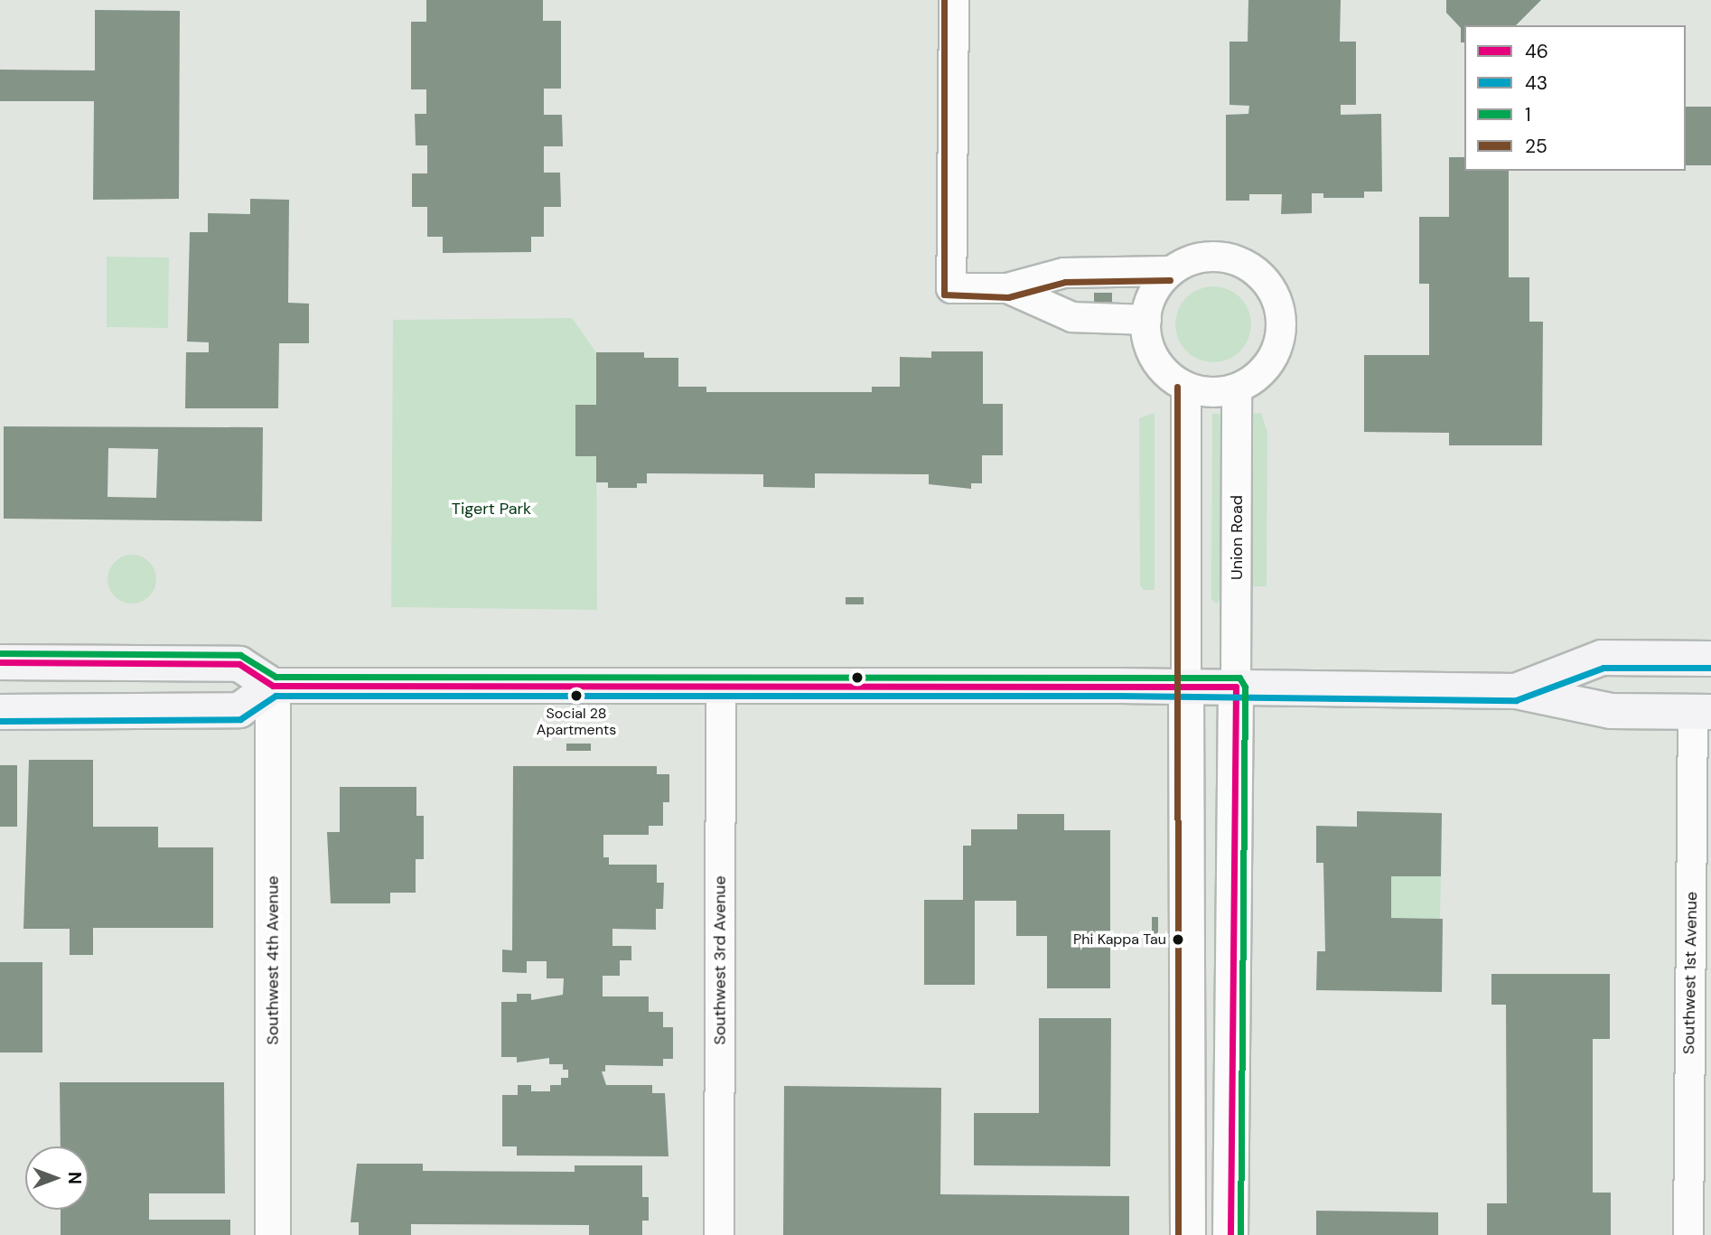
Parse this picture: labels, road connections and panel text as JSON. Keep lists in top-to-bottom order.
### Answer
{
  "streets": {
    "street": [
      "Union Road",
      "Southwest 4th Avenue",
      "Southwest 3rd Avenue",
      "Southwest 1st Avenue"
    ]
  },
  "parks": ["Tigert Park"],
  "places": ["Social 28 Apartments", "Phi Kappa Tau"],
  "lines": [
    "transit line 25",
    "transit line 1",
    "transit line 46",
    "transit line 43"
  ],
  "legend": [
    "46",
    "43",
    "1",
    "25"
  ],
  "north": "right"
}
